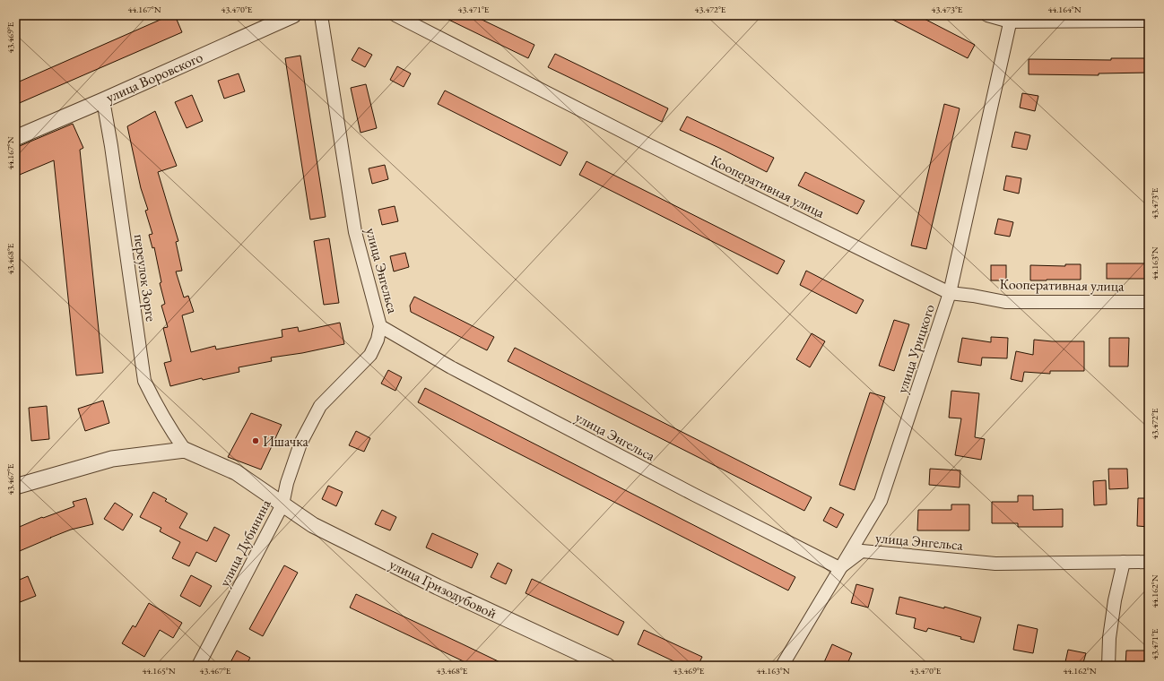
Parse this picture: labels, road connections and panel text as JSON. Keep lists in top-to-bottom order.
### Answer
{
  "streets": {
    "street": [
      "улица Воровского",
      "Кооперативная улица",
      "улица Энгельса",
      "переулок Зорге",
      "улица Урицкого",
      "улица Дубинина",
      "улица Гризодубовой"
    ]
  },
  "crossings": [
    ["улица Воровского", "переулок Зорге"],
    ["Кооперативная улица", "улица Урицкого"],
    ["улица Энгельса", "улица Урицкого"],
    ["улица Энгельса", "улица Дубинина"],
    ["переулок Зорге", "улица Гризодубовой"],
    ["улица Дубинина", "улица Гризодубовой"]
  ],
  "places": ["Ишачка"],
  "coordinates": [
    "44.167°N",
    "43.470°E",
    "43.471°E",
    "43.472°E",
    "43.473°E",
    "44.164°N",
    "43.469°E",
    "43.468°E",
    "44.163°N",
    "43.467°E",
    "44.162°N",
    "44.165°N"
  ]
}
